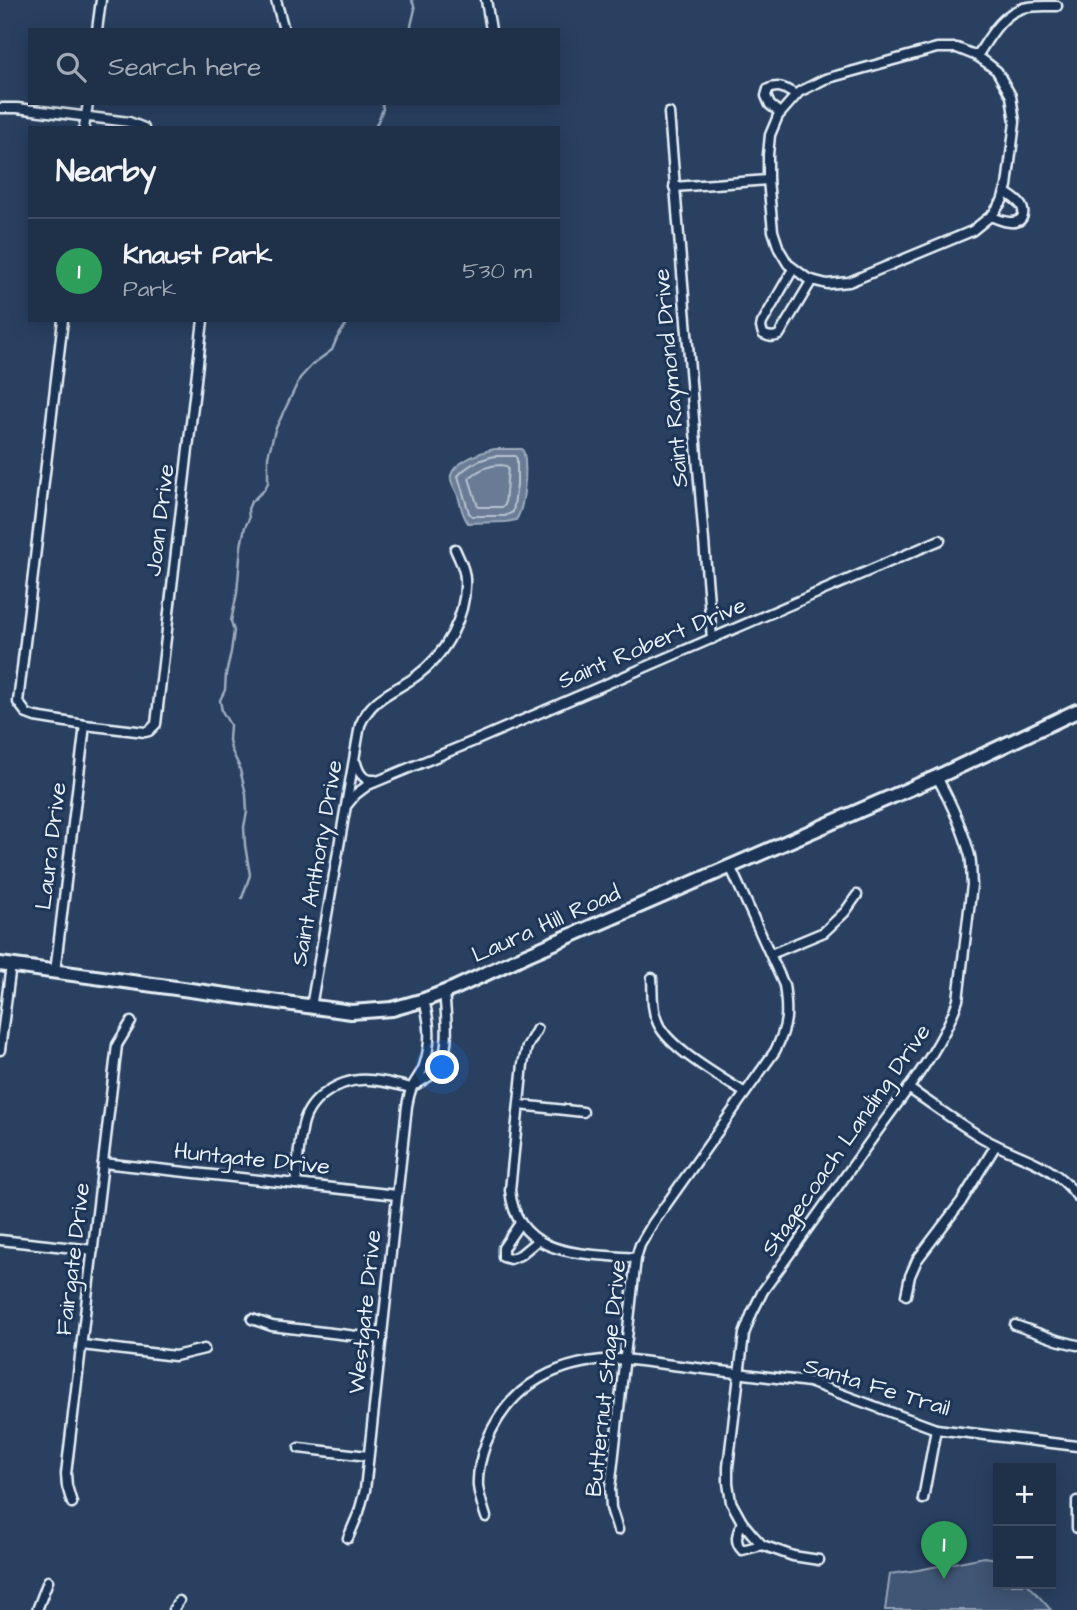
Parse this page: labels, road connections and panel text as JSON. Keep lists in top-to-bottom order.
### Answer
{
  "streets": {
    "main road": ["Laura Hill Road"],
    "street": [
      "Saint Raymond Drive",
      "Joan Drive",
      "Saint Robert Drive",
      "Laura Drive",
      "Saint Anthony Drive",
      "Stagecoach Landing Drive",
      "Huntgate Drive",
      "Fairgate Drive",
      "Westgate Drive",
      "Butternut Stage Drive",
      "Santa Fe Trail"
    ]
  },
  "crossings": [
    ["Saint Raymond Drive", "Saint Robert Drive"],
    ["Joan Drive", "Laura Drive"],
    ["Saint Robert Drive", "Saint Anthony Drive"],
    ["Laura Drive", "Laura Hill Road"],
    ["Saint Anthony Drive", "Laura Hill Road"],
    ["Laura Hill Road", "Stagecoach Landing Drive"],
    ["Laura Hill Road", "Westgate Drive"],
    ["Laura Hill Road", "Butternut Stage Drive"],
    ["Stagecoach Landing Drive", "Santa Fe Trail"],
    ["Huntgate Drive", "Fairgate Drive"],
    ["Huntgate Drive", "Westgate Drive"],
    ["Butternut Stage Drive", "Santa Fe Trail"]
  ],
  "page": {
    "search": "Search here",
    "heading": "Nearby",
    "list": [
      {
        "mark": "1",
        "name": "Knaust Park",
        "note": "Park",
        "value": "530 m"
      }
    ],
    "map_buttons": ["+", "−"],
    "pins": "1"
  }
}
